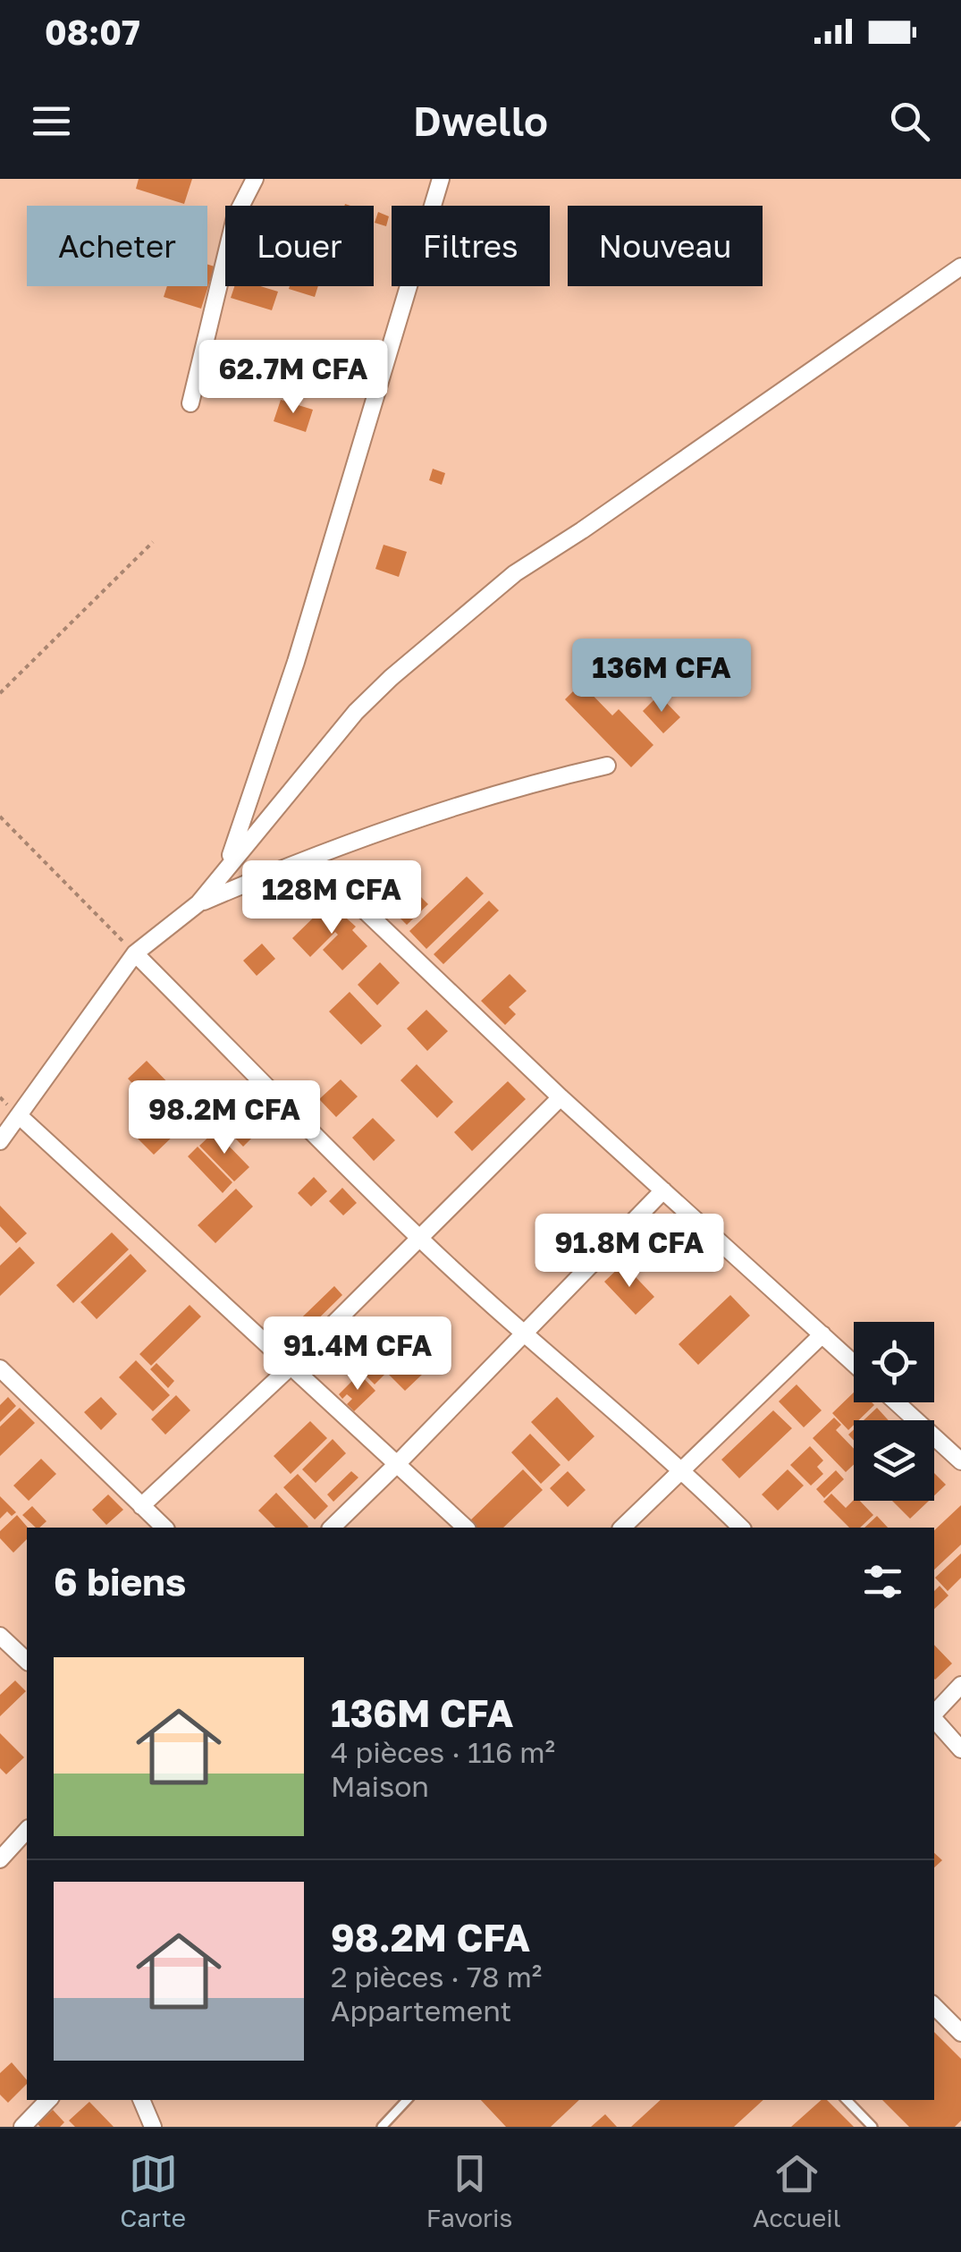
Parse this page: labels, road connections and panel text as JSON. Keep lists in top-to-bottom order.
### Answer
{
  "page": {
    "status": "08:07",
    "header": "Dwello",
    "chip": [
      "Acheter",
      "Louer",
      "Filtres",
      "Nouveau"
    ],
    "price": [
      "62.7M CFA",
      "136M CFA",
      "128M CFA",
      "98.2M CFA",
      "91.8M CFA",
      "91.4M CFA"
    ],
    "heading": "6 biens",
    "list": [
      {
        "name": "136M CFA",
        "note": "4 pièces · 116 m² · Maison"
      },
      {
        "name": "98.2M CFA",
        "note": "2 pièces · 78 m² · Appartement"
      }
    ],
    "tabs": ["Carte", "Favoris", "Accueil"]
  }
}
